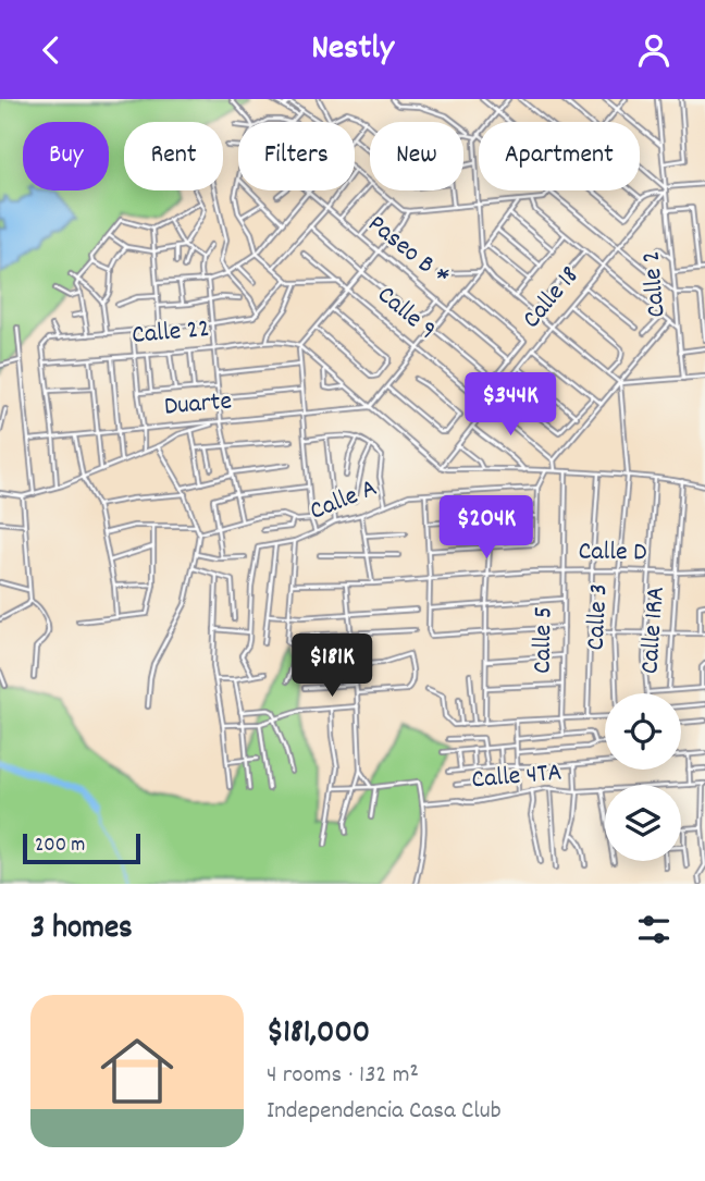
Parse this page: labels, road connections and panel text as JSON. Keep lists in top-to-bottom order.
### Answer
{
  "streets": {
    "street": [
      "Paseo B *",
      "Calle 2",
      "Calle 18",
      "Calle 9",
      "Calle 22",
      "Duarte",
      "Calle A",
      "Calle D",
      "Calle 3",
      "Calle 1RA",
      "Calle 5",
      "Calle 4TA"
    ]
  },
  "crossings": [
    ["Calle 2", "Calle 18"],
    ["Calle 18", "Calle 9"],
    ["Calle D", "Calle 3"],
    ["Calle D", "Calle 1RA"],
    ["Calle D", "Calle 5"]
  ],
  "scale_bar": "200 m",
  "page": {
    "header": "Nestly",
    "chip": [
      "Buy",
      "Rent",
      "Filters",
      "New",
      "Apartment"
    ],
    "price": ["$344K", "$204K", "$181K"],
    "scale": "200 m",
    "heading": "3 homes",
    "list": [
      {
        "name": "$181,000",
        "note": "4 rooms · 132 m² · Independencia Casa Club"
      }
    ]
  }
}
